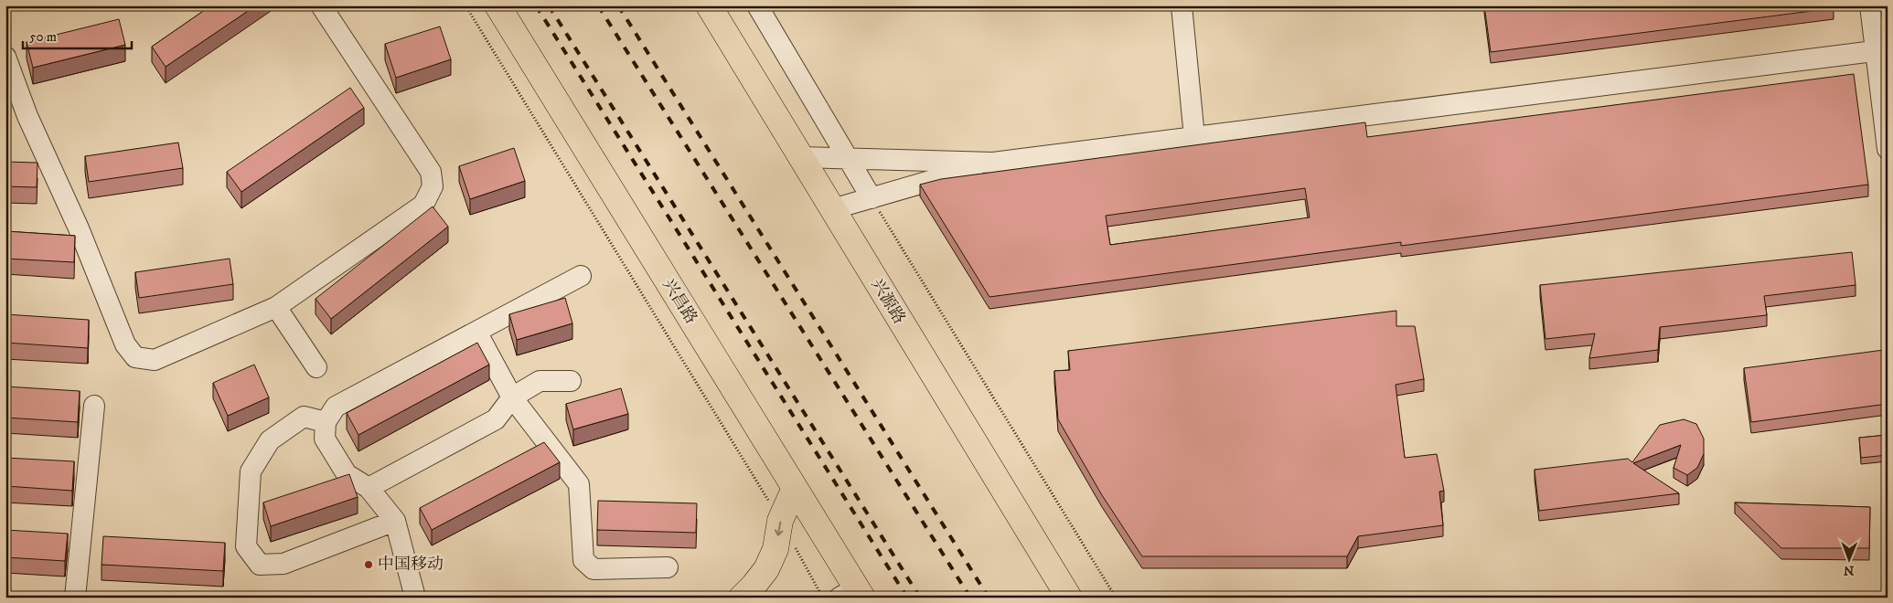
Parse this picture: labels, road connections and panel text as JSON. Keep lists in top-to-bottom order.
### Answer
{
  "streets": {
    "main road": ["兴昌路", "兴源路"]
  },
  "places": ["中国移动"],
  "scale_bar": "50 m",
  "north": "bottom"
}
